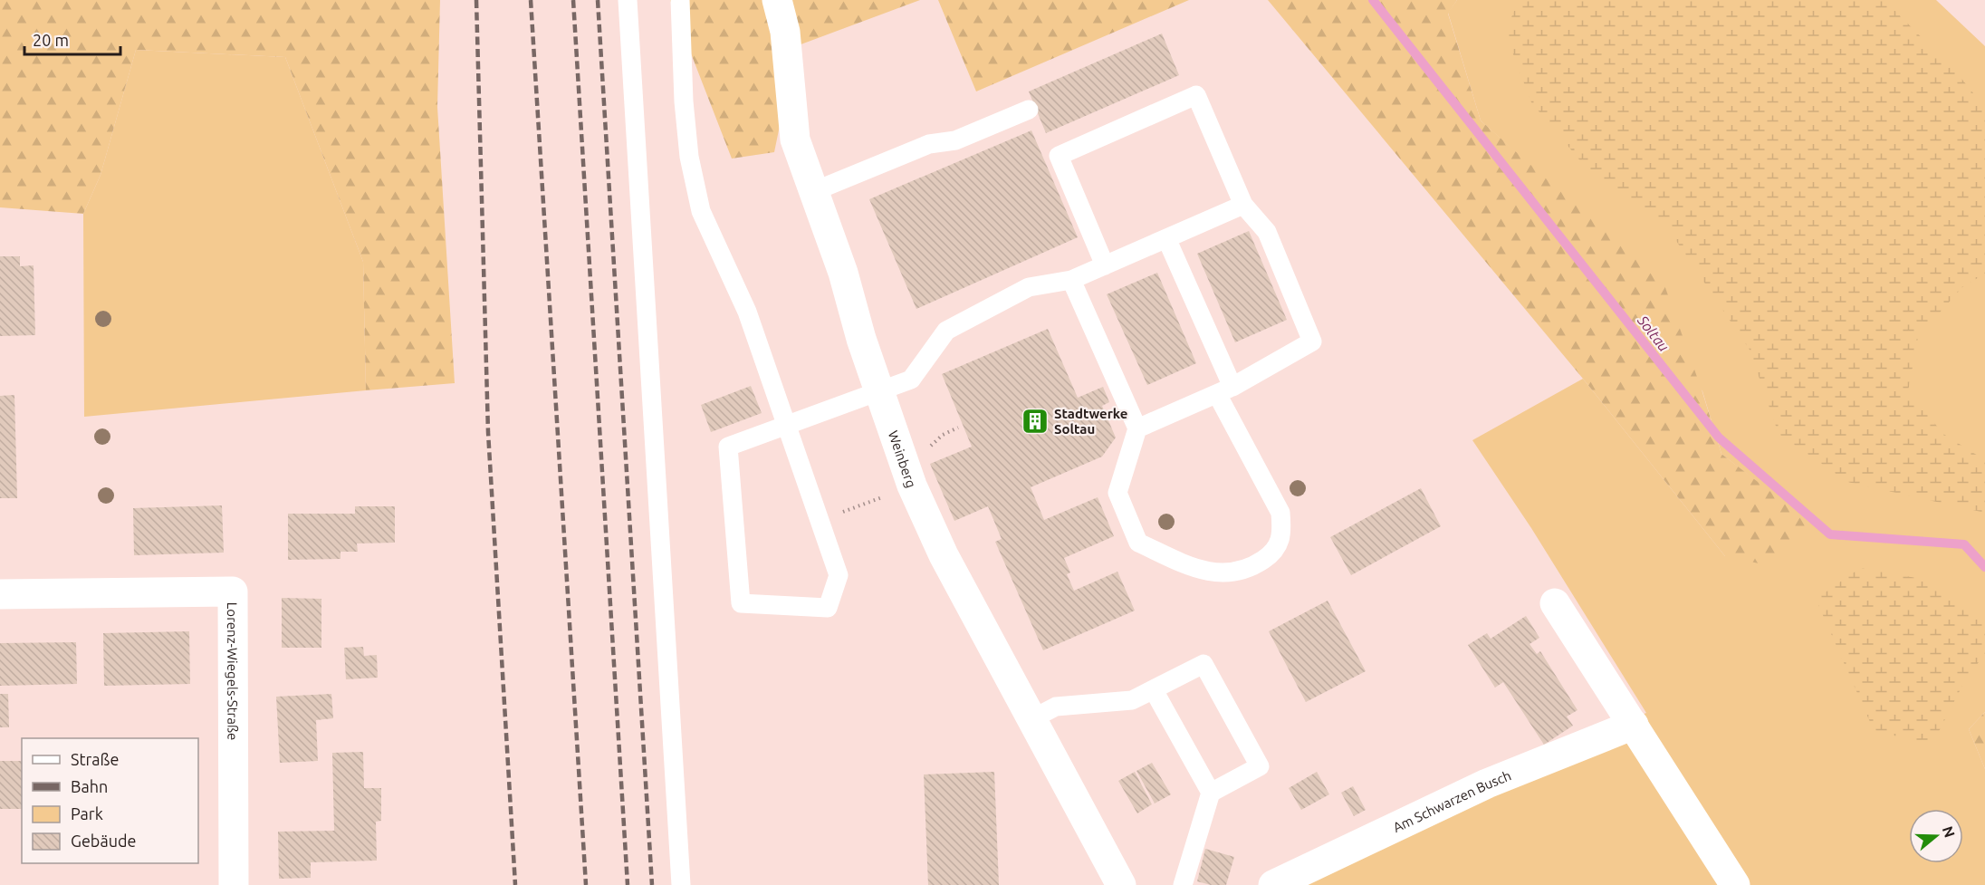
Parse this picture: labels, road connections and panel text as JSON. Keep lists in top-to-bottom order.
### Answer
{
  "streets": {
    "street": ["Weinberg", "Lorenz-Wiegels-Straße", "Am Schwarzen Busch"]
  },
  "water": ["Soltau"],
  "places": {
    "building": ["Stadtwerke Soltau"]
  },
  "legend": [
    "Straße",
    "Bahn",
    "Park",
    "Gebäude"
  ],
  "scale_bar": "20 m",
  "north": "right"
}
